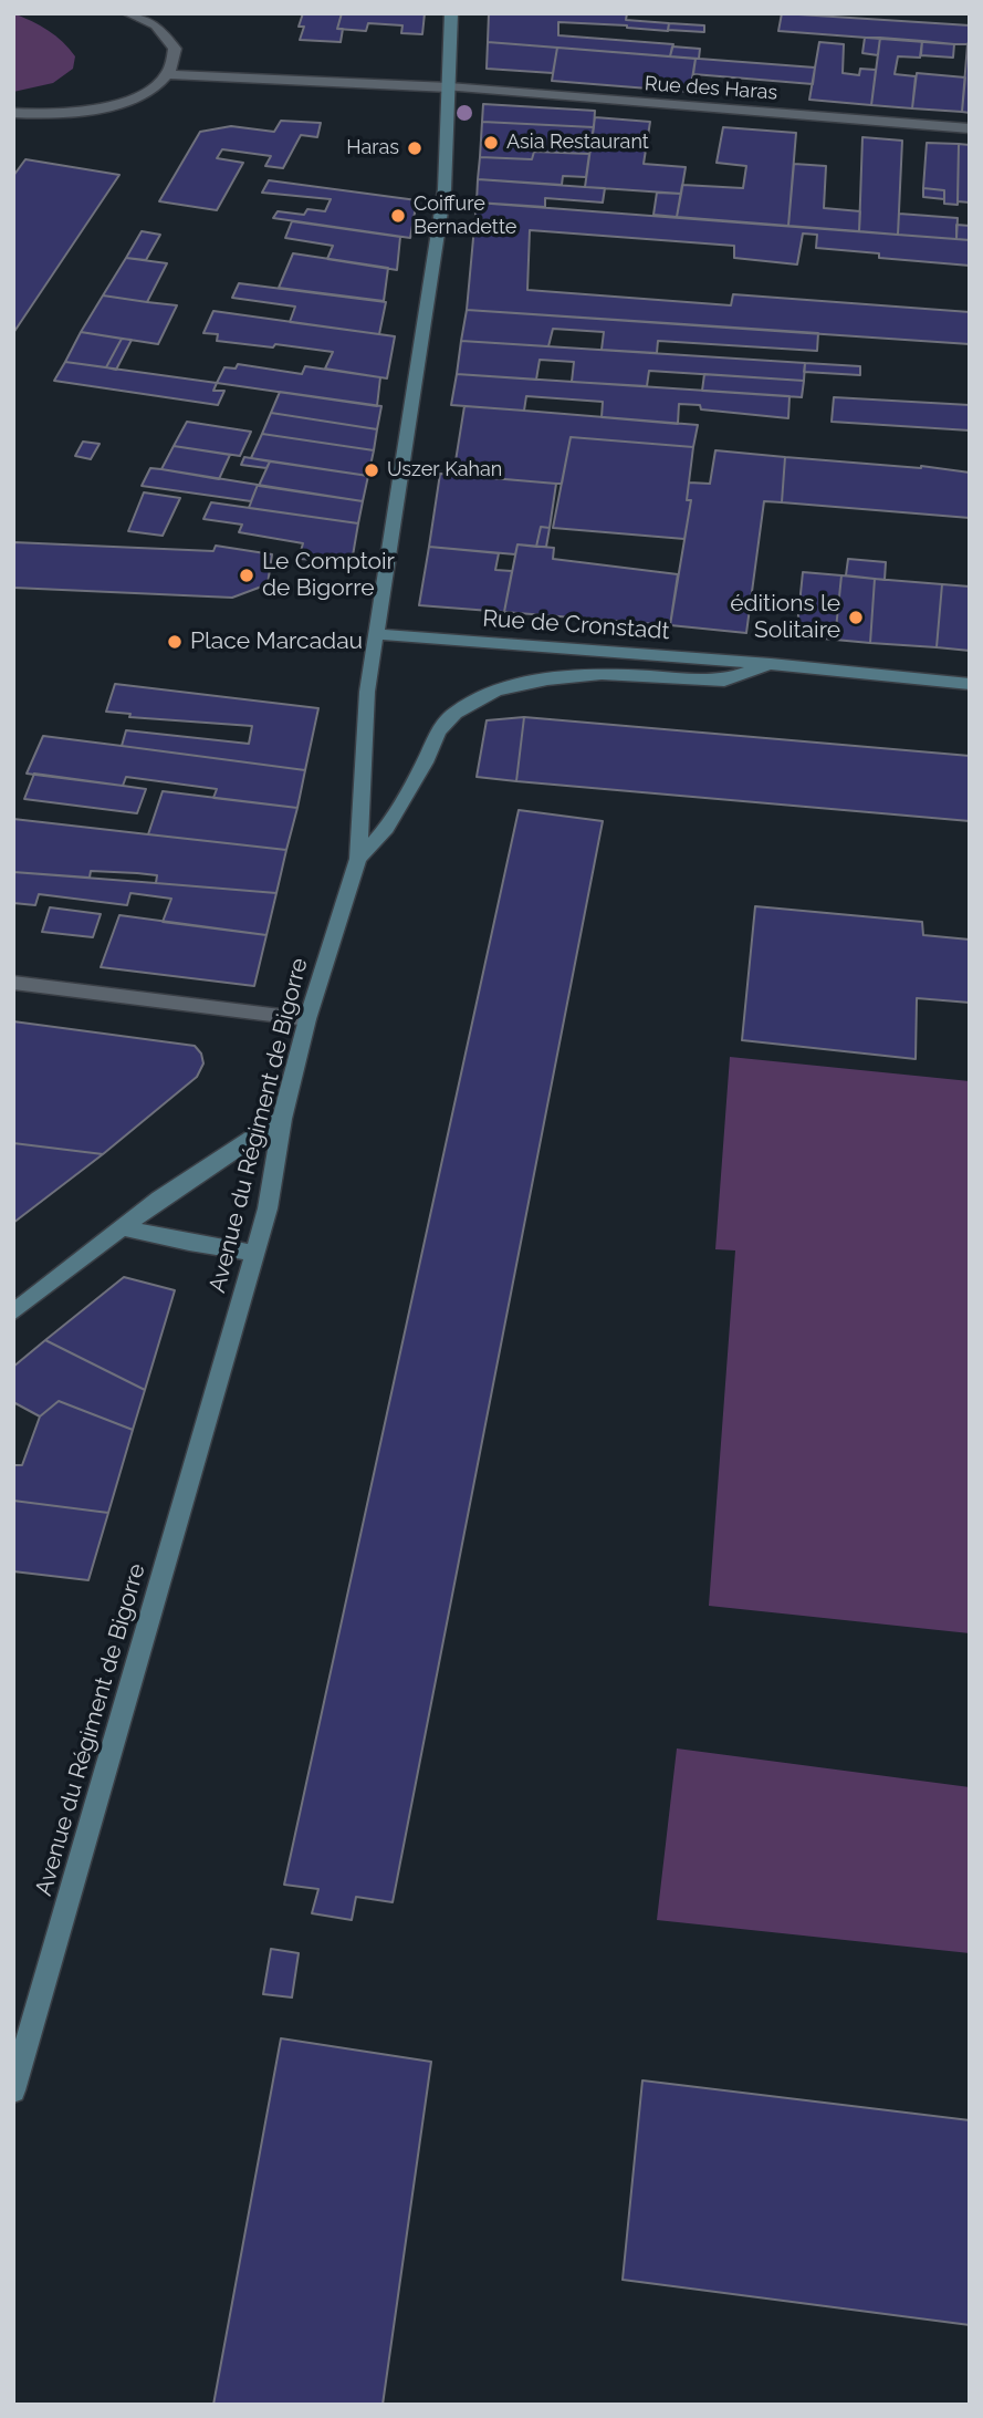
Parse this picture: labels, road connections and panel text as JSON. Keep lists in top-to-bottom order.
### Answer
{
  "streets": {
    "main road": ["Rue de Cronstadt", "Avenue du Régiment de Bigorre"],
    "street": ["Rue des Haras"]
  },
  "crossings": [
    ["Rue des Haras", "Avenue du Régiment de Bigorre"],
    ["Rue de Cronstadt", "Avenue du Régiment de Bigorre"]
  ],
  "places": [
    "Asia Restaurant",
    "Haras",
    "Coiffure Bernadette",
    "Uszer Kahan",
    "Le Comptoir de Bigorre",
    "éditions le Solitaire",
    "Place Marcadau"
  ]
}
